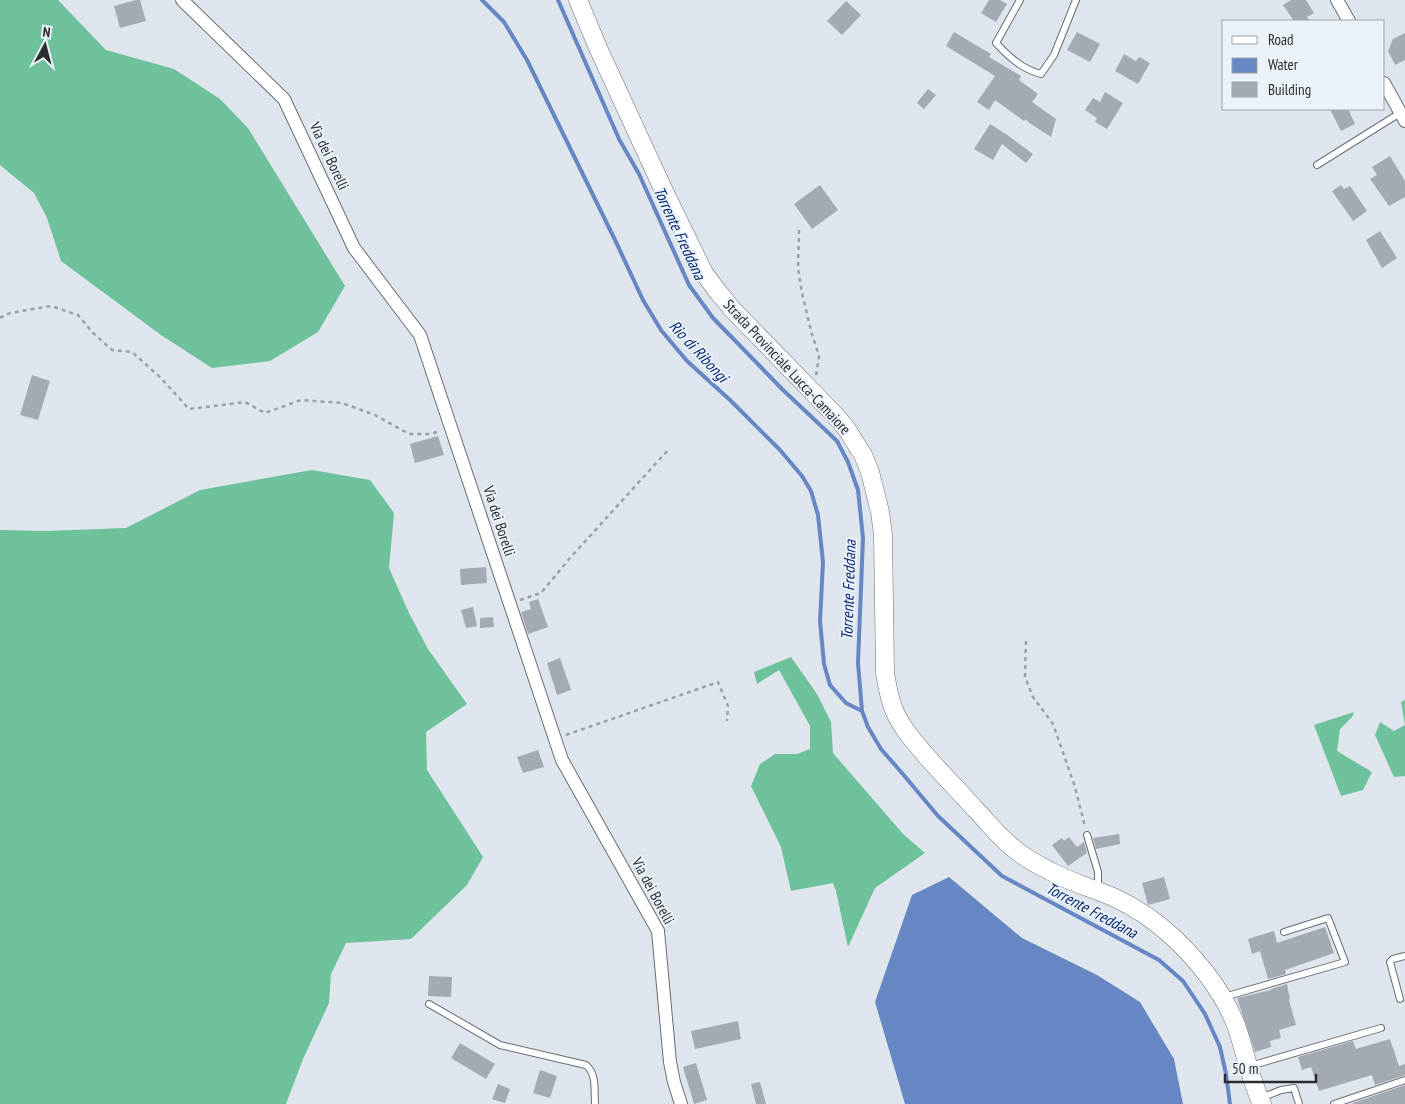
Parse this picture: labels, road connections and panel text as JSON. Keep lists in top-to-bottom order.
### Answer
{
  "streets": {
    "main road": ["Strada Provinciale Lucca-Camaiore"],
    "street": ["Via dei Borelli"]
  },
  "water": ["Torrente Freddana", "Rio di Ribongi"],
  "legend": ["Road", "Water", "Building"],
  "scale_bar": "50 m",
  "north": "top"
}
